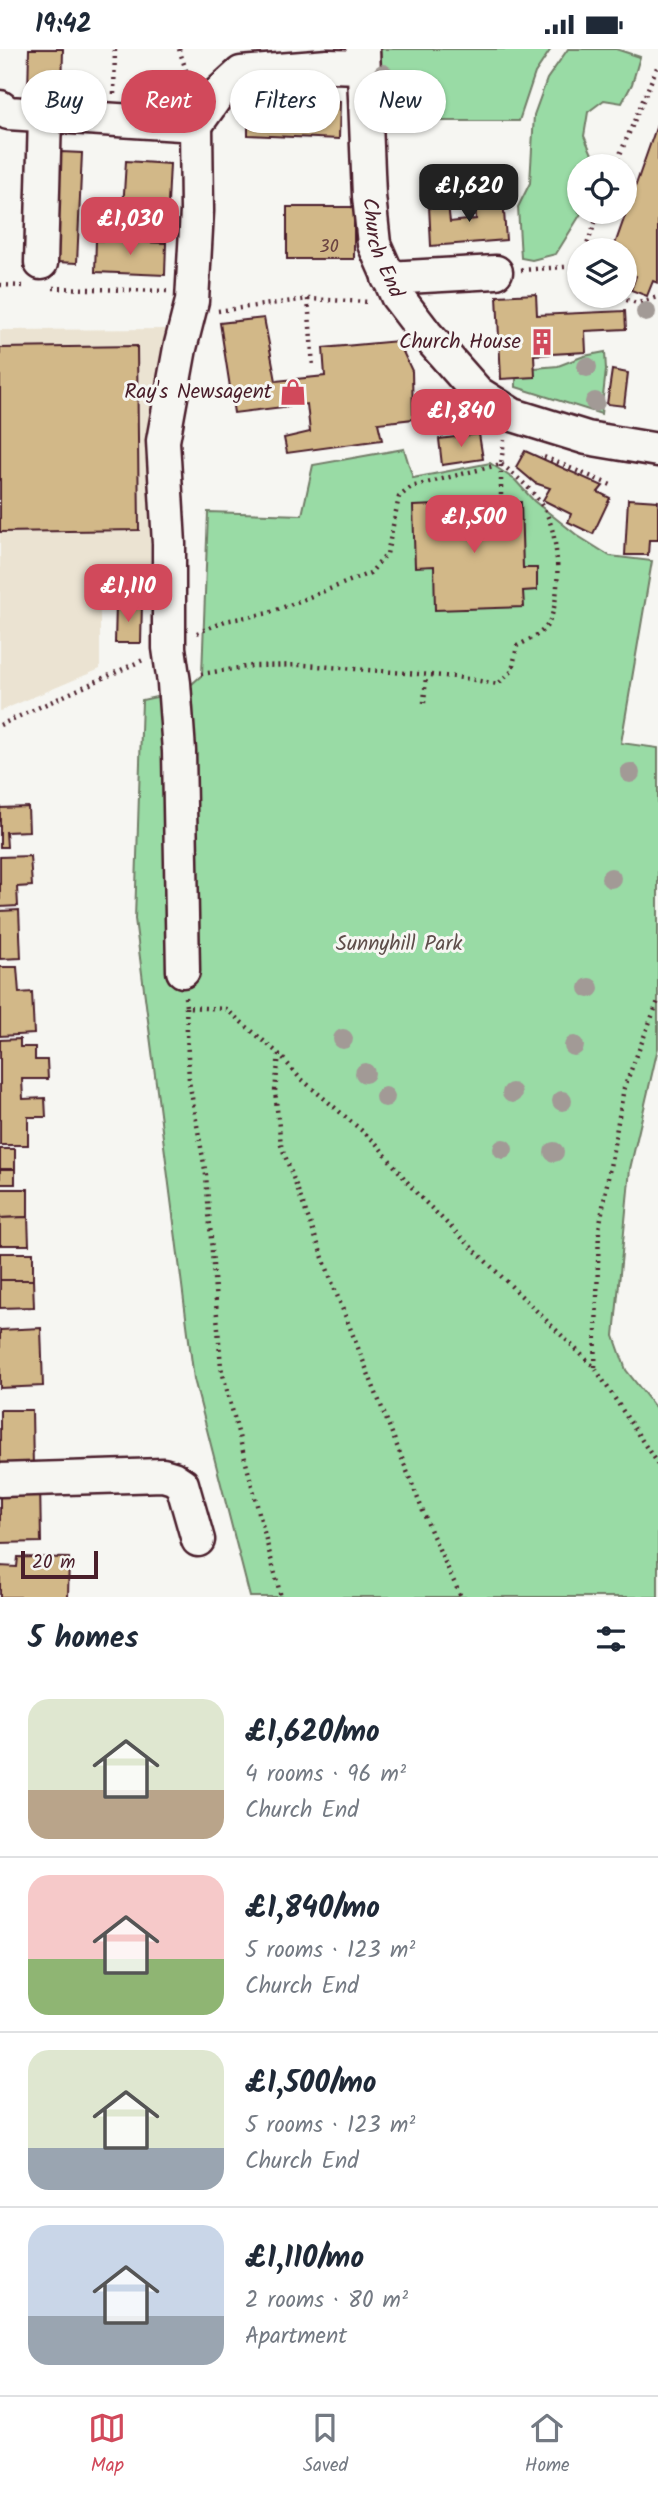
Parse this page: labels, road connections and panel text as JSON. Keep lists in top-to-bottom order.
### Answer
{
  "streets": {
    "street": ["Church End"]
  },
  "parks": ["Sunnyhill Park"],
  "places": {
    "building": ["Church House"],
    "shop": ["Ray's Newsagent"]
  },
  "house_numbers": ["30"],
  "scale_bar": "20 m",
  "page": {
    "status": "19:42",
    "chip": [
      "Buy",
      "Rent",
      "Filters",
      "New"
    ],
    "price": [
      "£1,620",
      "£1,030",
      "£1,840",
      "£1,500",
      "£1,110"
    ],
    "scale": "20 m",
    "heading": "5 homes",
    "list": [
      {
        "name": "£1,620/mo",
        "note": "4 rooms · 96 m² · Church End"
      },
      {
        "name": "£1,840/mo",
        "note": "5 rooms · 123 m² · Church End"
      },
      {
        "name": "£1,500/mo",
        "note": "5 rooms · 123 m² · Church End"
      },
      {
        "name": "£1,110/mo",
        "note": "2 rooms · 80 m² · Apartment"
      }
    ],
    "tabs": ["Map", "Saved", "Home"]
  }
}
